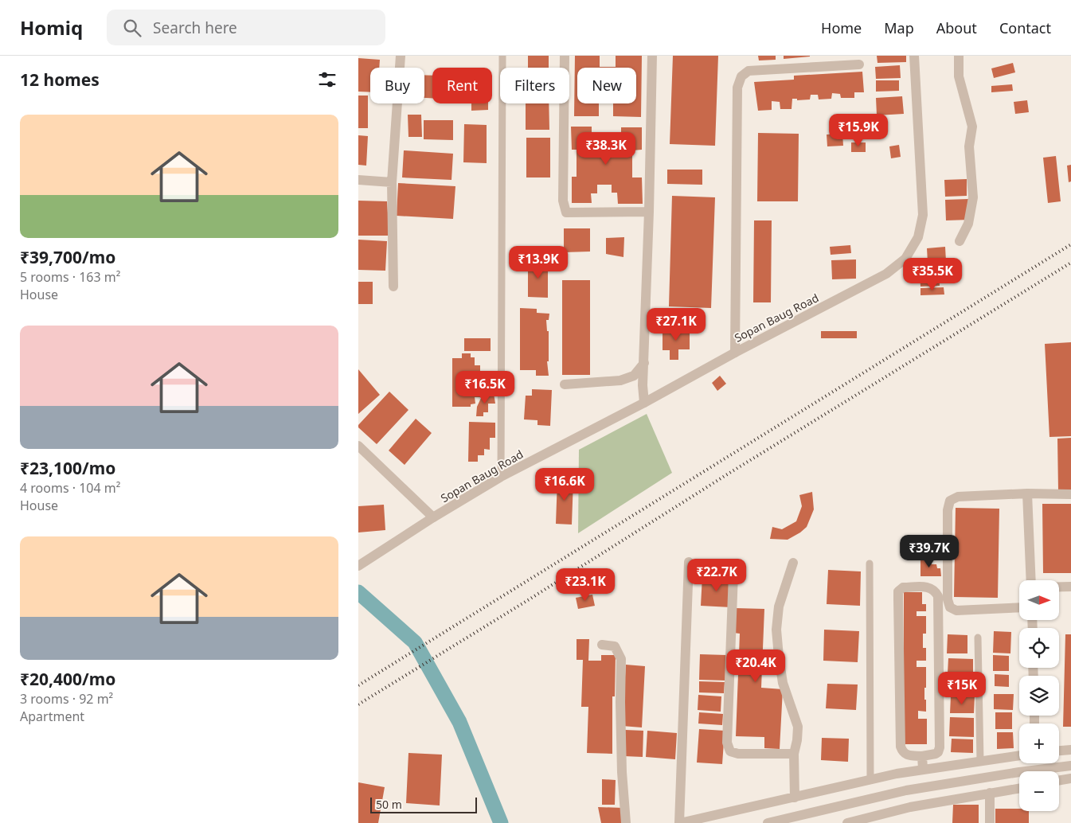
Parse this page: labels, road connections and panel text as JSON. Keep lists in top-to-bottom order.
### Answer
{
  "streets": {
    "street": ["Sopan Baug Road"]
  },
  "scale_bar": "50 m",
  "north": "right",
  "page": {
    "header": "Homiq",
    "search": "Search here",
    "nav": [
      "Home",
      "Map",
      "About",
      "Contact"
    ],
    "heading": "12 homes",
    "chip": [
      "Buy",
      "Rent",
      "Filters",
      "New"
    ],
    "list": [
      {
        "name": "₹39,700/mo",
        "note": "5 rooms · 163 m² · House"
      },
      {
        "name": "₹23,100/mo",
        "note": "4 rooms · 104 m² · House"
      },
      {
        "name": "₹20,400/mo",
        "note": "3 rooms · 92 m² · Apartment"
      }
    ],
    "price": [
      "₹15.9K",
      "₹38.3K",
      "₹13.9K",
      "₹35.5K",
      "₹27.1K",
      "₹16.5K",
      "₹16.6K",
      "₹39.7K",
      "₹22.7K",
      "₹23.1K",
      "₹20.4K",
      "₹15K"
    ],
    "map_buttons": ["+", "−"],
    "scale": "50 m"
  }
}
